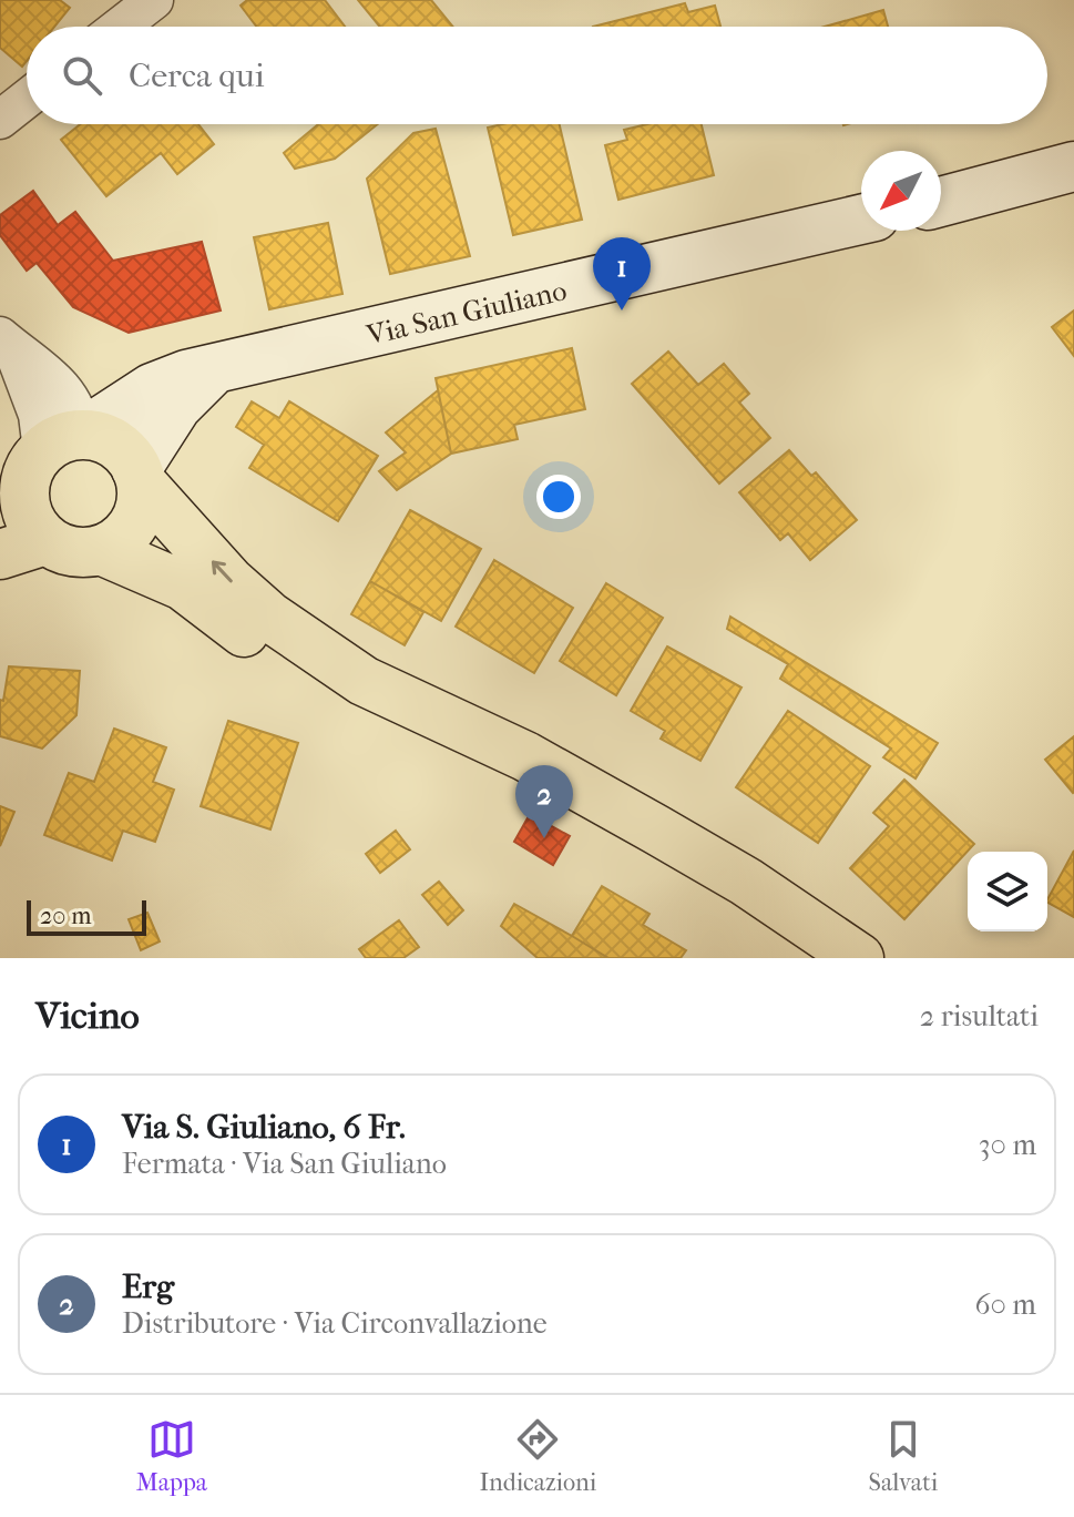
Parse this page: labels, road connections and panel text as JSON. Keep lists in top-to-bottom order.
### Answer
{
  "streets": {
    "main road": ["Via San Giuliano"]
  },
  "scale_bar": "20 m",
  "north": "bottom left",
  "page": {
    "search": "Cerca qui",
    "pins": ["1", "2"],
    "scale": "20 m",
    "heading": ["Vicino", "2 risultati"],
    "list": [
      {
        "mark": "1",
        "name": "Via S. Giuliano, 6 Fr.",
        "note": "Fermata · Via San Giuliano",
        "value": "30 m"
      },
      {
        "mark": "2",
        "name": "Erg",
        "note": "Distributore · Via Circonvallazione",
        "value": "60 m"
      }
    ],
    "nav": ["Mappa", "Indicazioni", "Salvati"]
  }
}
